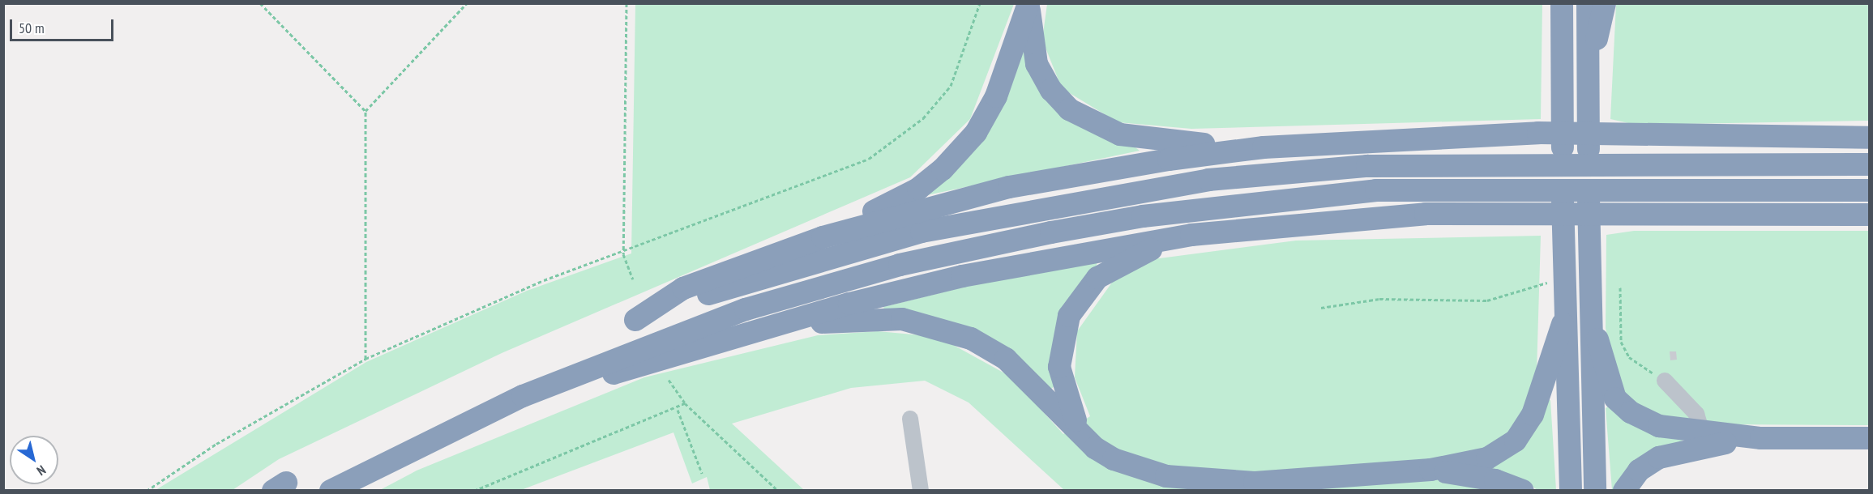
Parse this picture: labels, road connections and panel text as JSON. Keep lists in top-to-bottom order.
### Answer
{
  "scale_bar": "50 m",
  "north": "bottom right"
}
